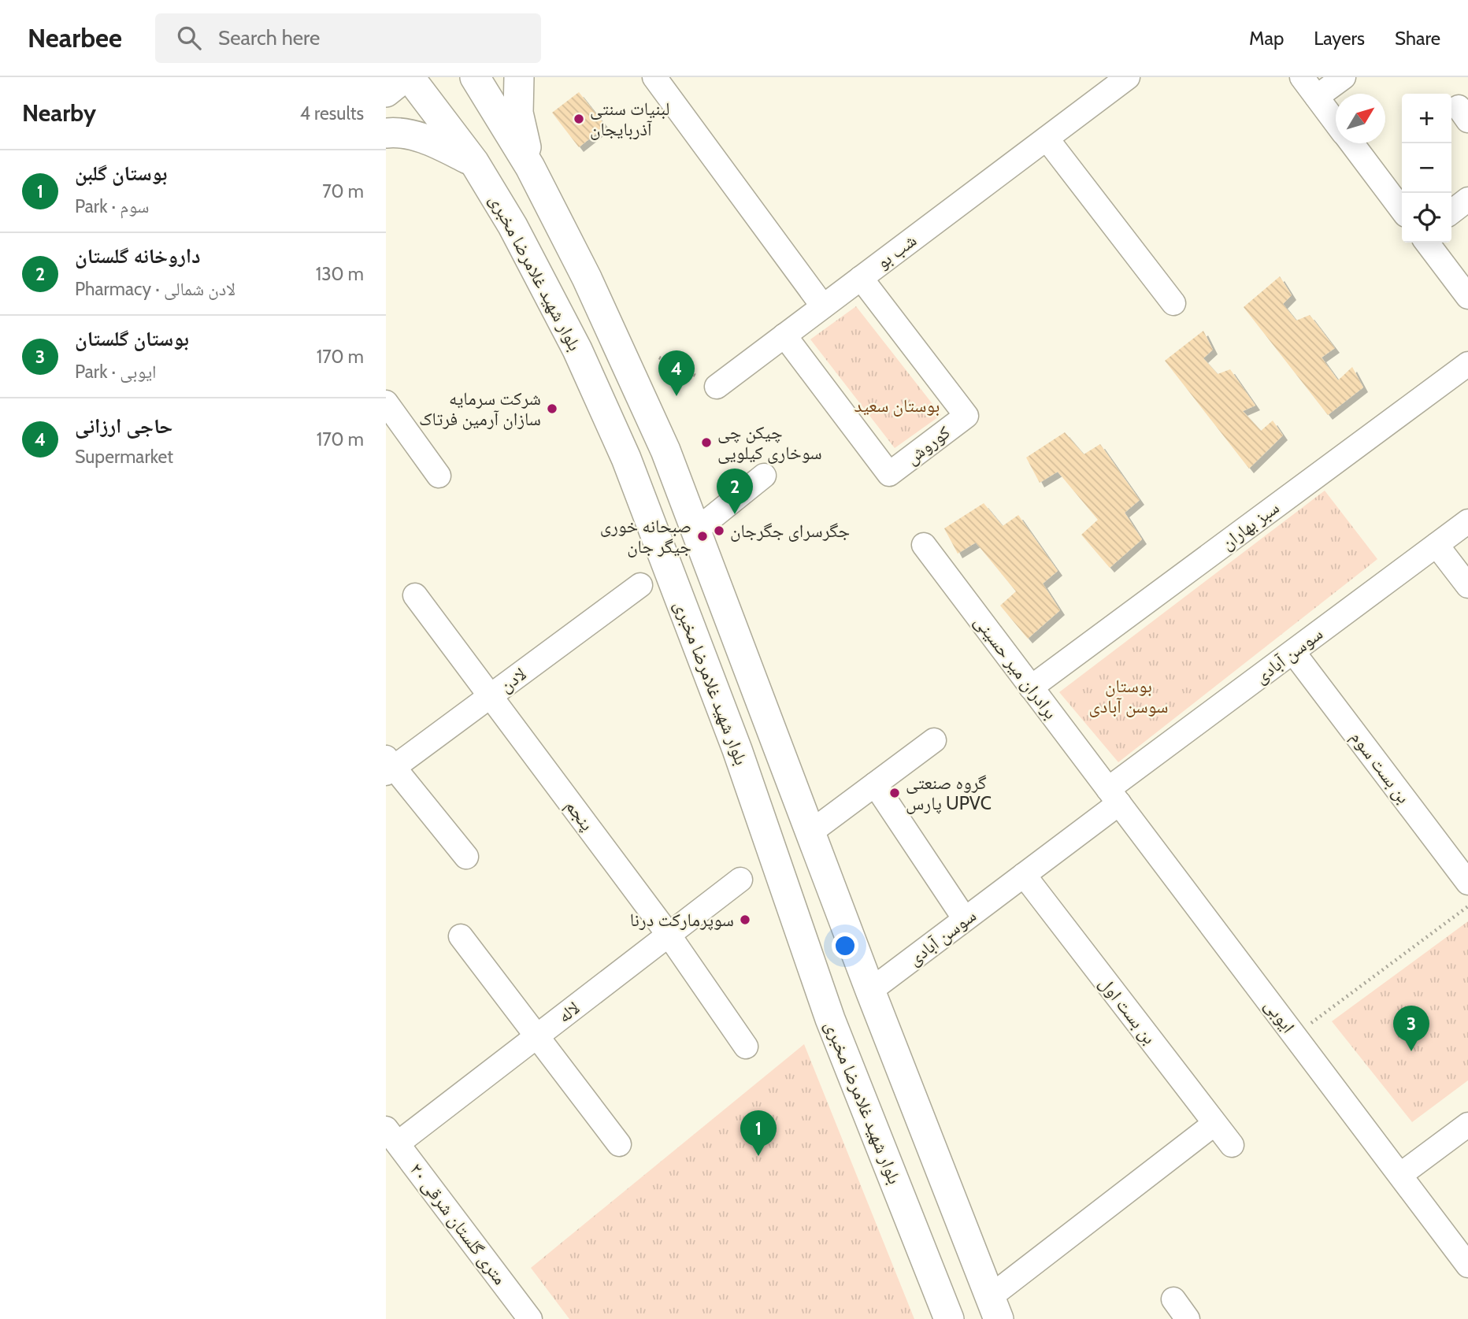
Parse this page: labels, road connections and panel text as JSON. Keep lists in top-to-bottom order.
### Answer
{
  "streets": {
    "main road": ["بلوار شهید غلامرضا مخبری"],
    "street": [
      "شب بو",
      "کوروش",
      "سبز بهاران",
      "سوسن آبادی",
      "برادران میر حسینی",
      "لادن",
      "بن بست سوم",
      "پنجم",
      "بن بست اول",
      "لاله",
      "ایوبی",
      "۲۰ متری گلستان شرقی"
    ]
  },
  "crossings": [
    ["شب بو", "کوروش"],
    ["سبز بهاران", "برادران میر حسینی"],
    ["سوسن آبادی", "برادران میر حسینی"],
    ["سوسن آبادی", "بن بست سوم"],
    ["سوسن آبادی", "بن بست اول"],
    ["سوسن آبادی", "ایوبی"],
    ["برادران میر حسینی", "ایوبی"],
    ["لادن", "پنجم"],
    ["پنجم", "لاله"],
    ["لاله", "۲۰ متری گلستان شرقی"]
  ],
  "parks": ["بوستان سعید", "بوستان سوسن آبادی"],
  "places": [
    "لبنیات سنتی آذربایجان",
    "شرکت سرمایه سازان آرمین فرتاک",
    "چیکن چی سوخاری کیلویی",
    "جگرسرای جگرجان",
    "صبحانه خوری جیگر جان",
    "گروه صنعتی پارس UPVC",
    "سوپرمارکت درنا"
  ],
  "north": "top right",
  "page": {
    "header": "Nearbee",
    "search": "Search here",
    "nav": ["Map", "Layers", "Share"],
    "heading": ["Nearby", "4 results"],
    "map_buttons": ["+", "−"],
    "list": [
      {
        "mark": "1",
        "name": "بوستان گلبن",
        "note": "Park · سوم",
        "value": "70 m"
      },
      {
        "mark": "2",
        "name": "داروخانه گلستان",
        "note": "Pharmacy · لادن شمالی",
        "value": "130 m"
      },
      {
        "mark": "3",
        "name": "بوستان گلستان",
        "note": "Park · ایوبی",
        "value": "170 m"
      },
      {
        "mark": "4",
        "name": "حاجی ارزانی",
        "note": "Supermarket",
        "value": "170 m"
      }
    ],
    "pins": [
      "4",
      "2",
      "3",
      "1"
    ]
  }
}
